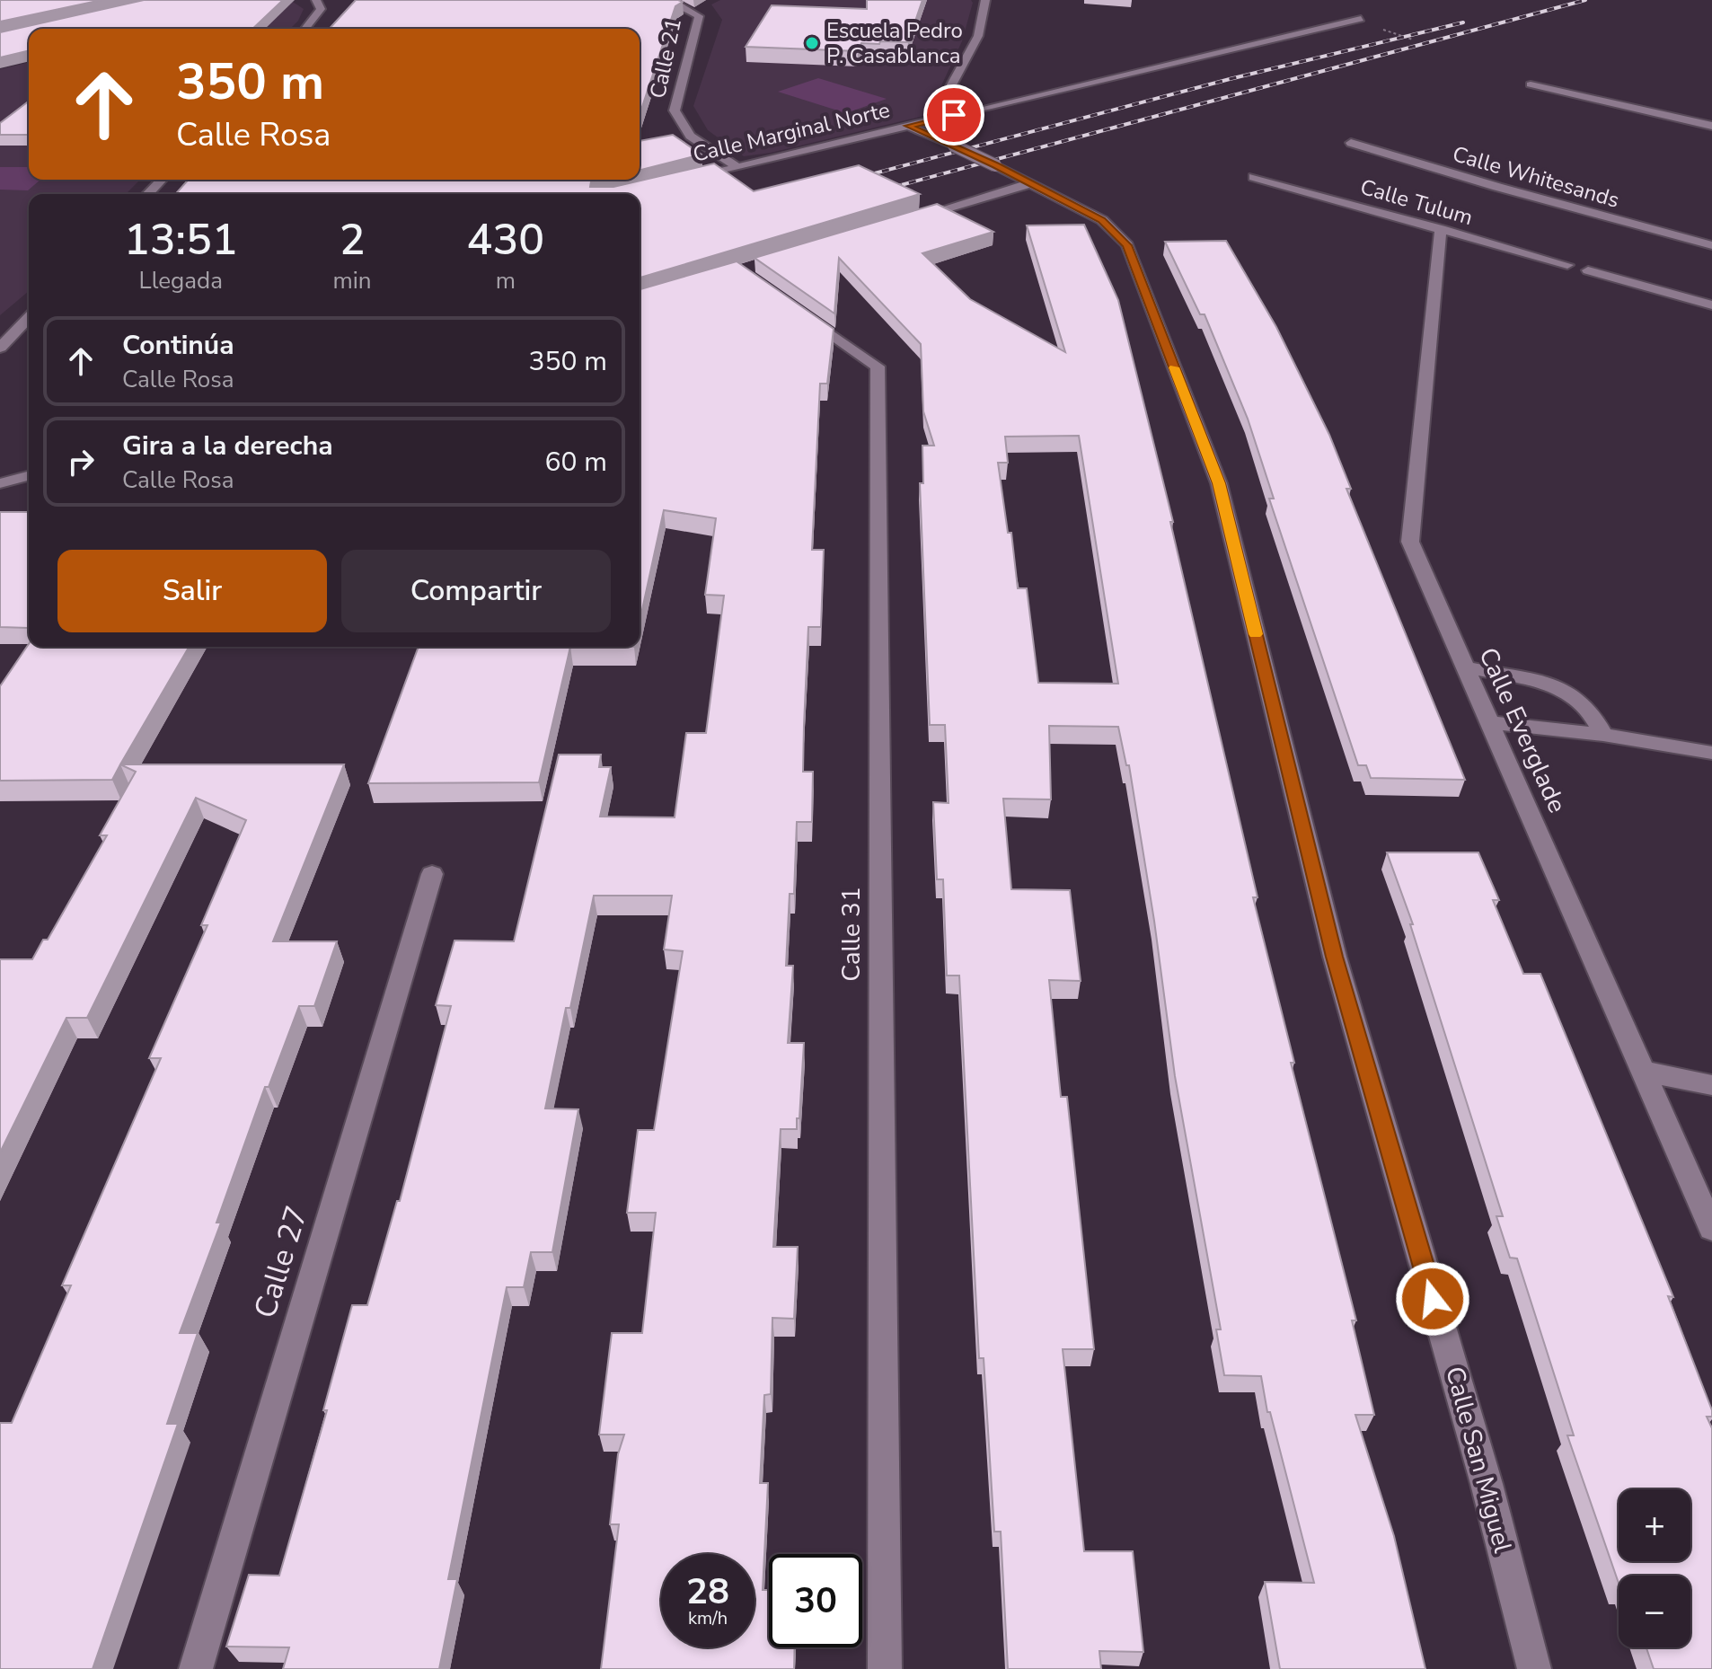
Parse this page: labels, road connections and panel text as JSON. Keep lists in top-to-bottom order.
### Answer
{
  "streets": {
    "street": [
      "Calle 21",
      "Calle Marginal Norte",
      "Calle Whitesands",
      "Calle Tulum",
      "Calle Everglade",
      "Calle 31",
      "Calle 27",
      "Calle San Miguel"
    ]
  },
  "crossings": [
    ["Calle 21", "Calle Marginal Norte"],
    ["Calle Marginal Norte", "Calle San Miguel"],
    ["Calle Tulum", "Calle Everglade"]
  ],
  "places": ["Escuela Pedro P. Casablanca"],
  "page": {
    "turn": ["350 m", "Calle Rosa"],
    "eta": [
      "13:51",
      "Llegada",
      "2",
      "min",
      "430",
      "m"
    ],
    "list": [
      {
        "name": "Continúa",
        "note": "Calle Rosa",
        "value": "350 m"
      },
      {
        "name": "Gira a la derecha",
        "note": "Calle Rosa",
        "value": "60 m"
      }
    ],
    "buttons": ["Salir", "Compartir"],
    "map_buttons": ["+", "−"],
    "speed": "28 km/h",
    "limit": "30"
  }
}
